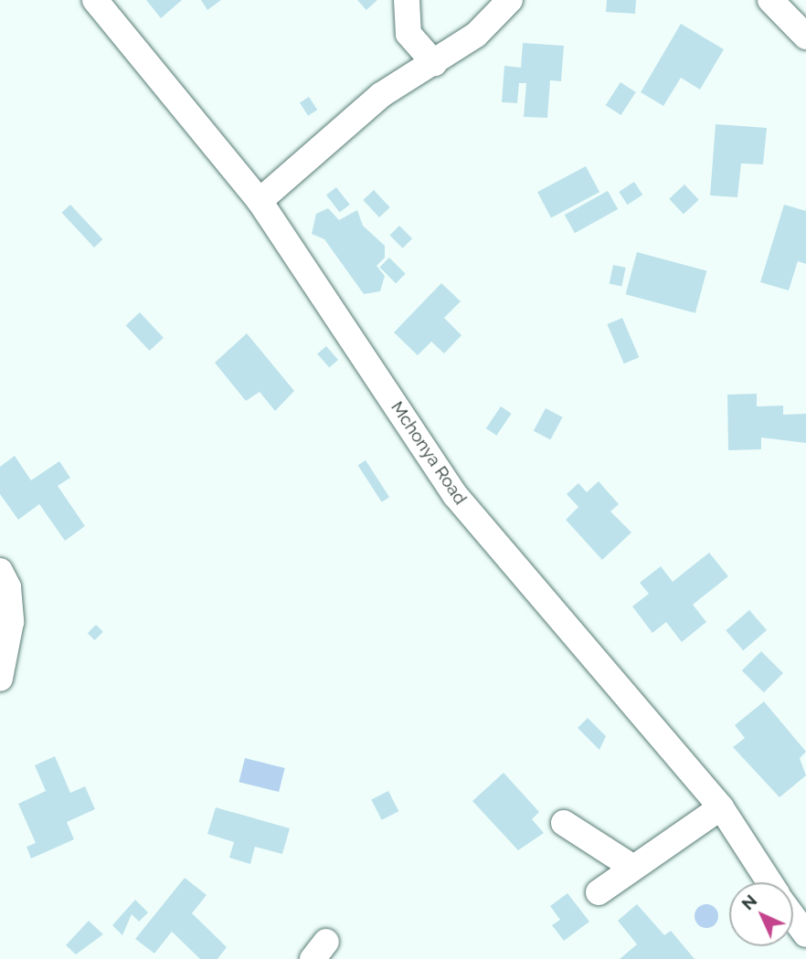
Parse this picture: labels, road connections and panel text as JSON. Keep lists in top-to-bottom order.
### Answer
{
  "streets": {
    "street": ["Mchonya Road"]
  },
  "north": "top left"
}
